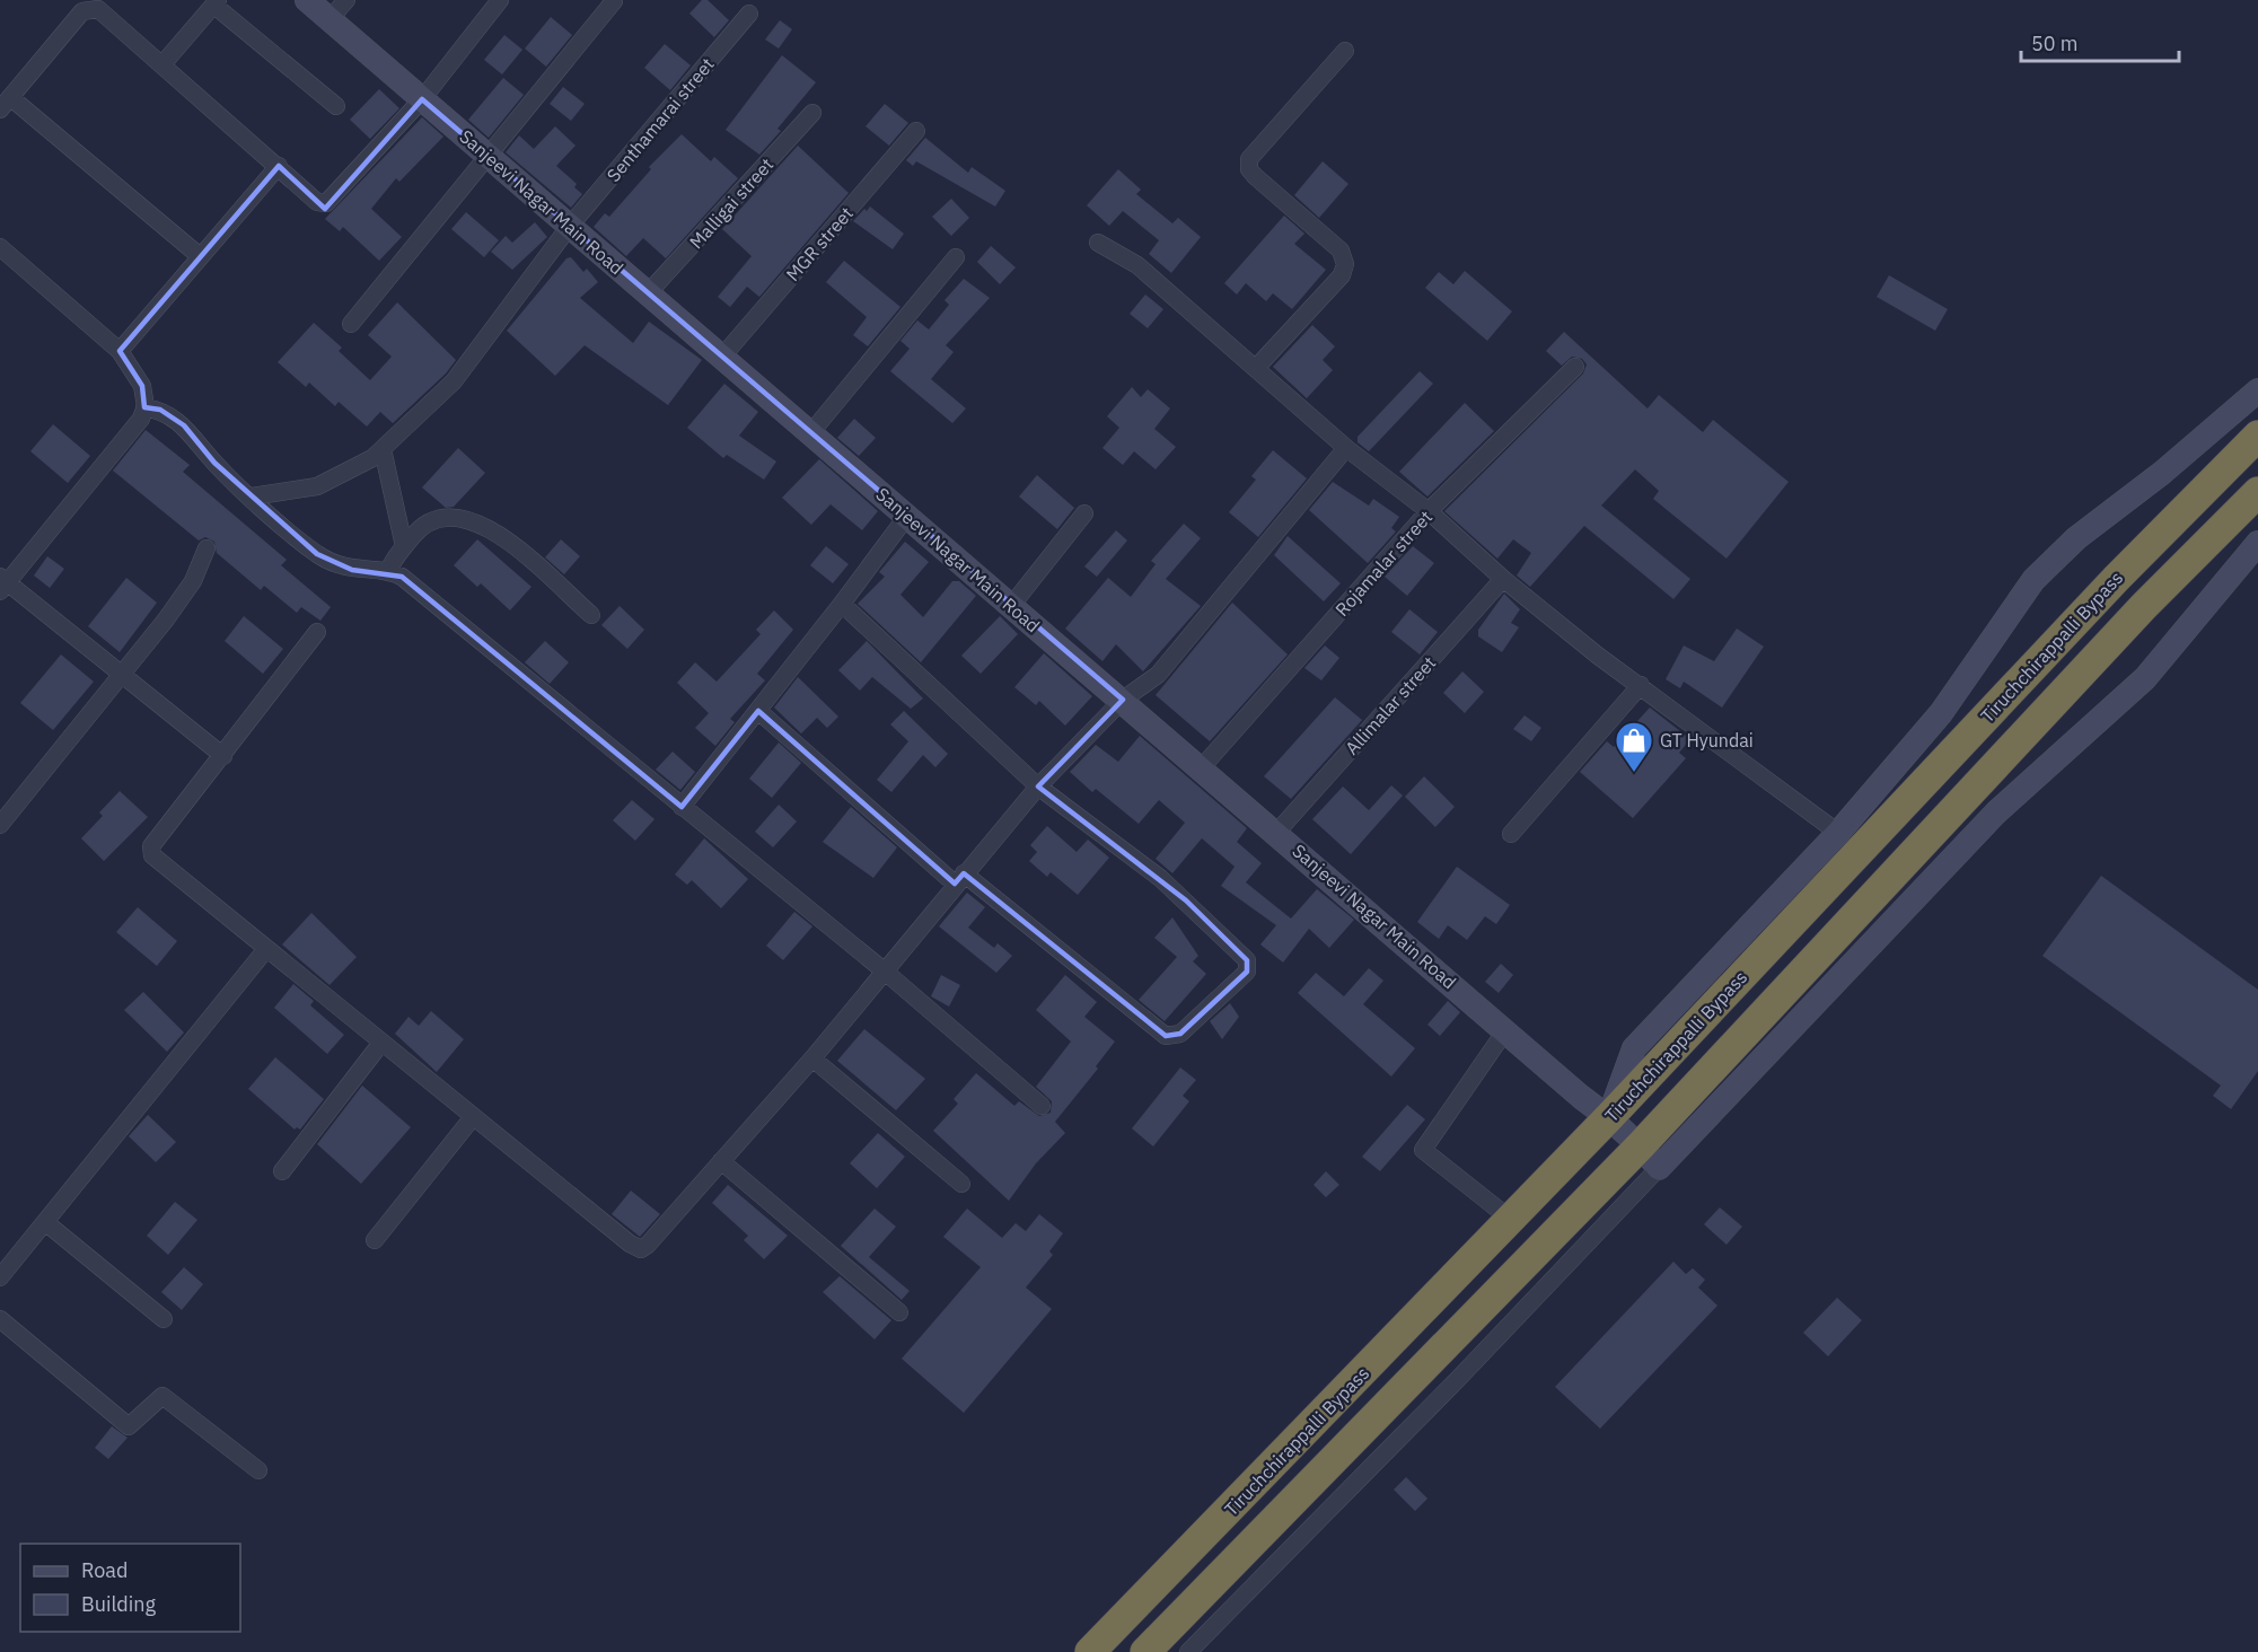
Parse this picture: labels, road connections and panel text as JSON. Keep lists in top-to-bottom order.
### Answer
{
  "streets": {
    "highway": ["Tiruchchirappalli Bypass"],
    "main road": ["Sanjeevi Nagar Main Road"],
    "street": [
      "Senthamarai street",
      "Malligai street",
      "MGR street",
      "Rojamalar street",
      "Allimalar street"
    ]
  },
  "crossings": [
    ["Senthamarai street", "Sanjeevi Nagar Main Road"],
    ["Sanjeevi Nagar Main Road", "Malligai street"],
    ["Sanjeevi Nagar Main Road", "MGR street"],
    ["Sanjeevi Nagar Main Road", "Rojamalar street"],
    ["Sanjeevi Nagar Main Road", "Tiruchchirappalli Bypass"],
    ["Sanjeevi Nagar Main Road", "Allimalar street"]
  ],
  "places": {
    "shop": ["GT Hyundai"]
  },
  "legend": ["Road", "Building"],
  "scale_bar": "50 m"
}
